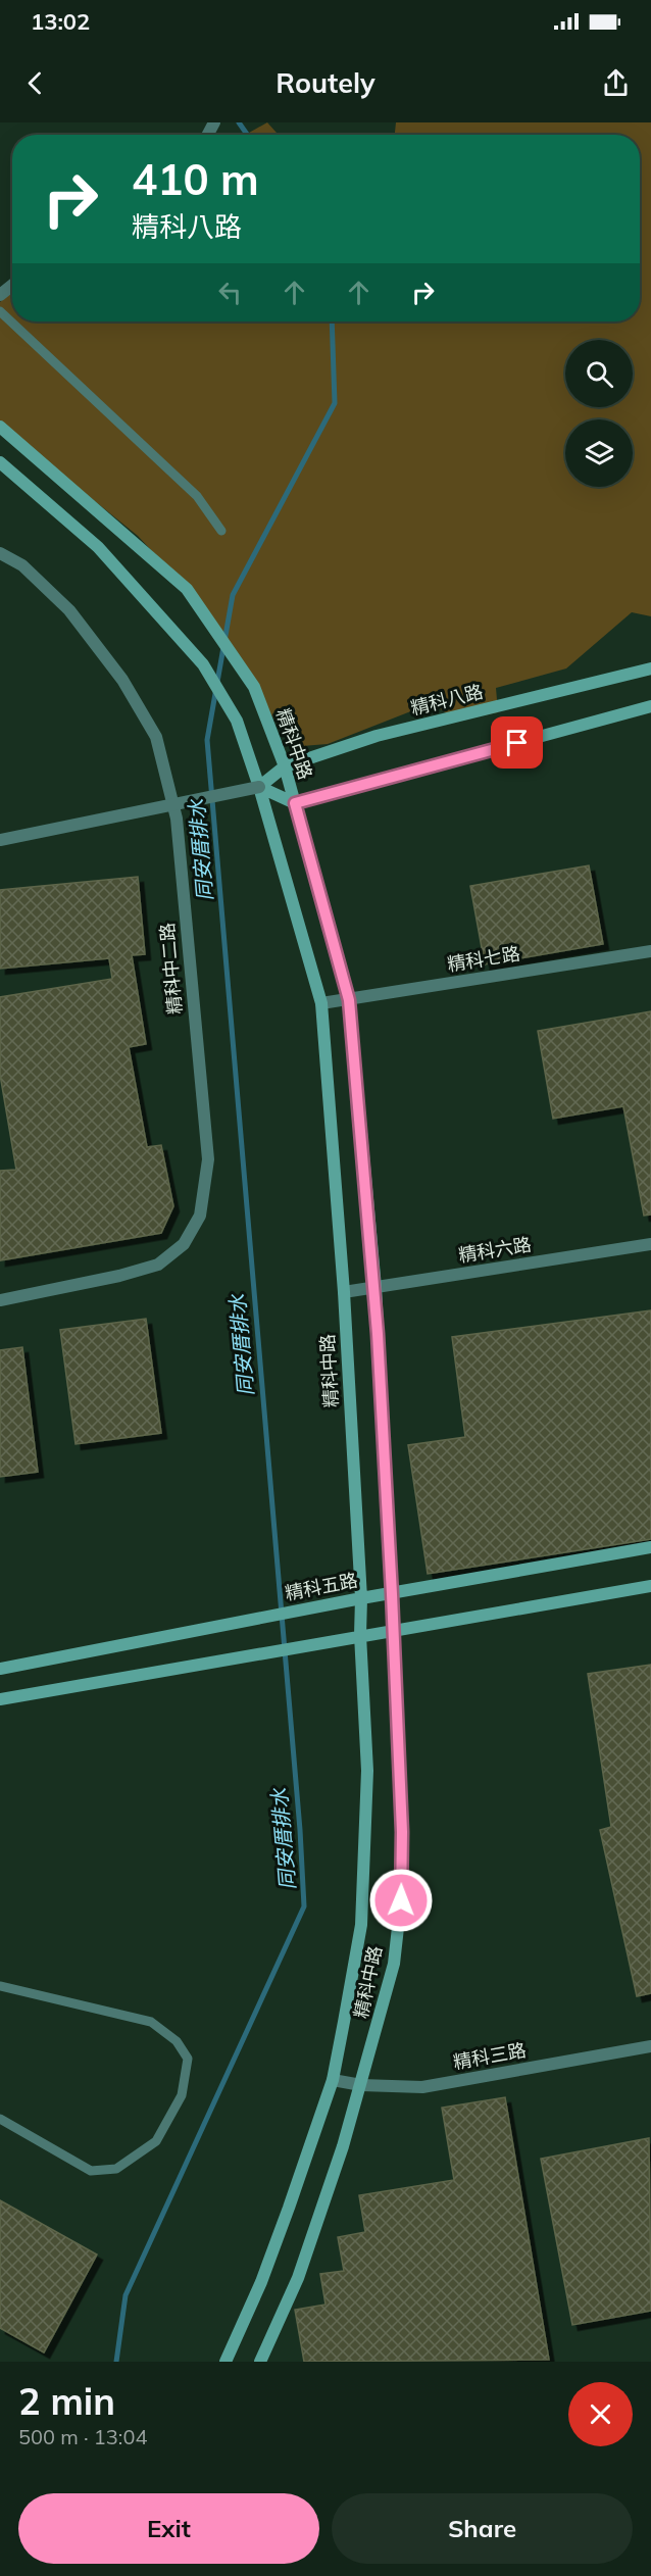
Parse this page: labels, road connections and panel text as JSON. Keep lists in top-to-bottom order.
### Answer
{
  "streets": {
    "street": [
      "精科八路",
      "精科中路",
      "精科七路",
      "精科中二路",
      "精科六路",
      "精科五路",
      "精科三路"
    ]
  },
  "crossings": [
    ["精科八路", "精科中路"],
    ["精科中路", "精科七路"],
    ["精科中路", "精科六路"],
    ["精科中路", "精科五路"],
    ["精科中路", "精科三路"]
  ],
  "water": ["同安厝排水"],
  "page": {
    "status": "13:02",
    "header": "Routely",
    "turn": ["410 m", "精科八路"],
    "heading": ["2 min", "500 m · 13:04"],
    "buttons": ["Exit", "Share"]
  }
}
